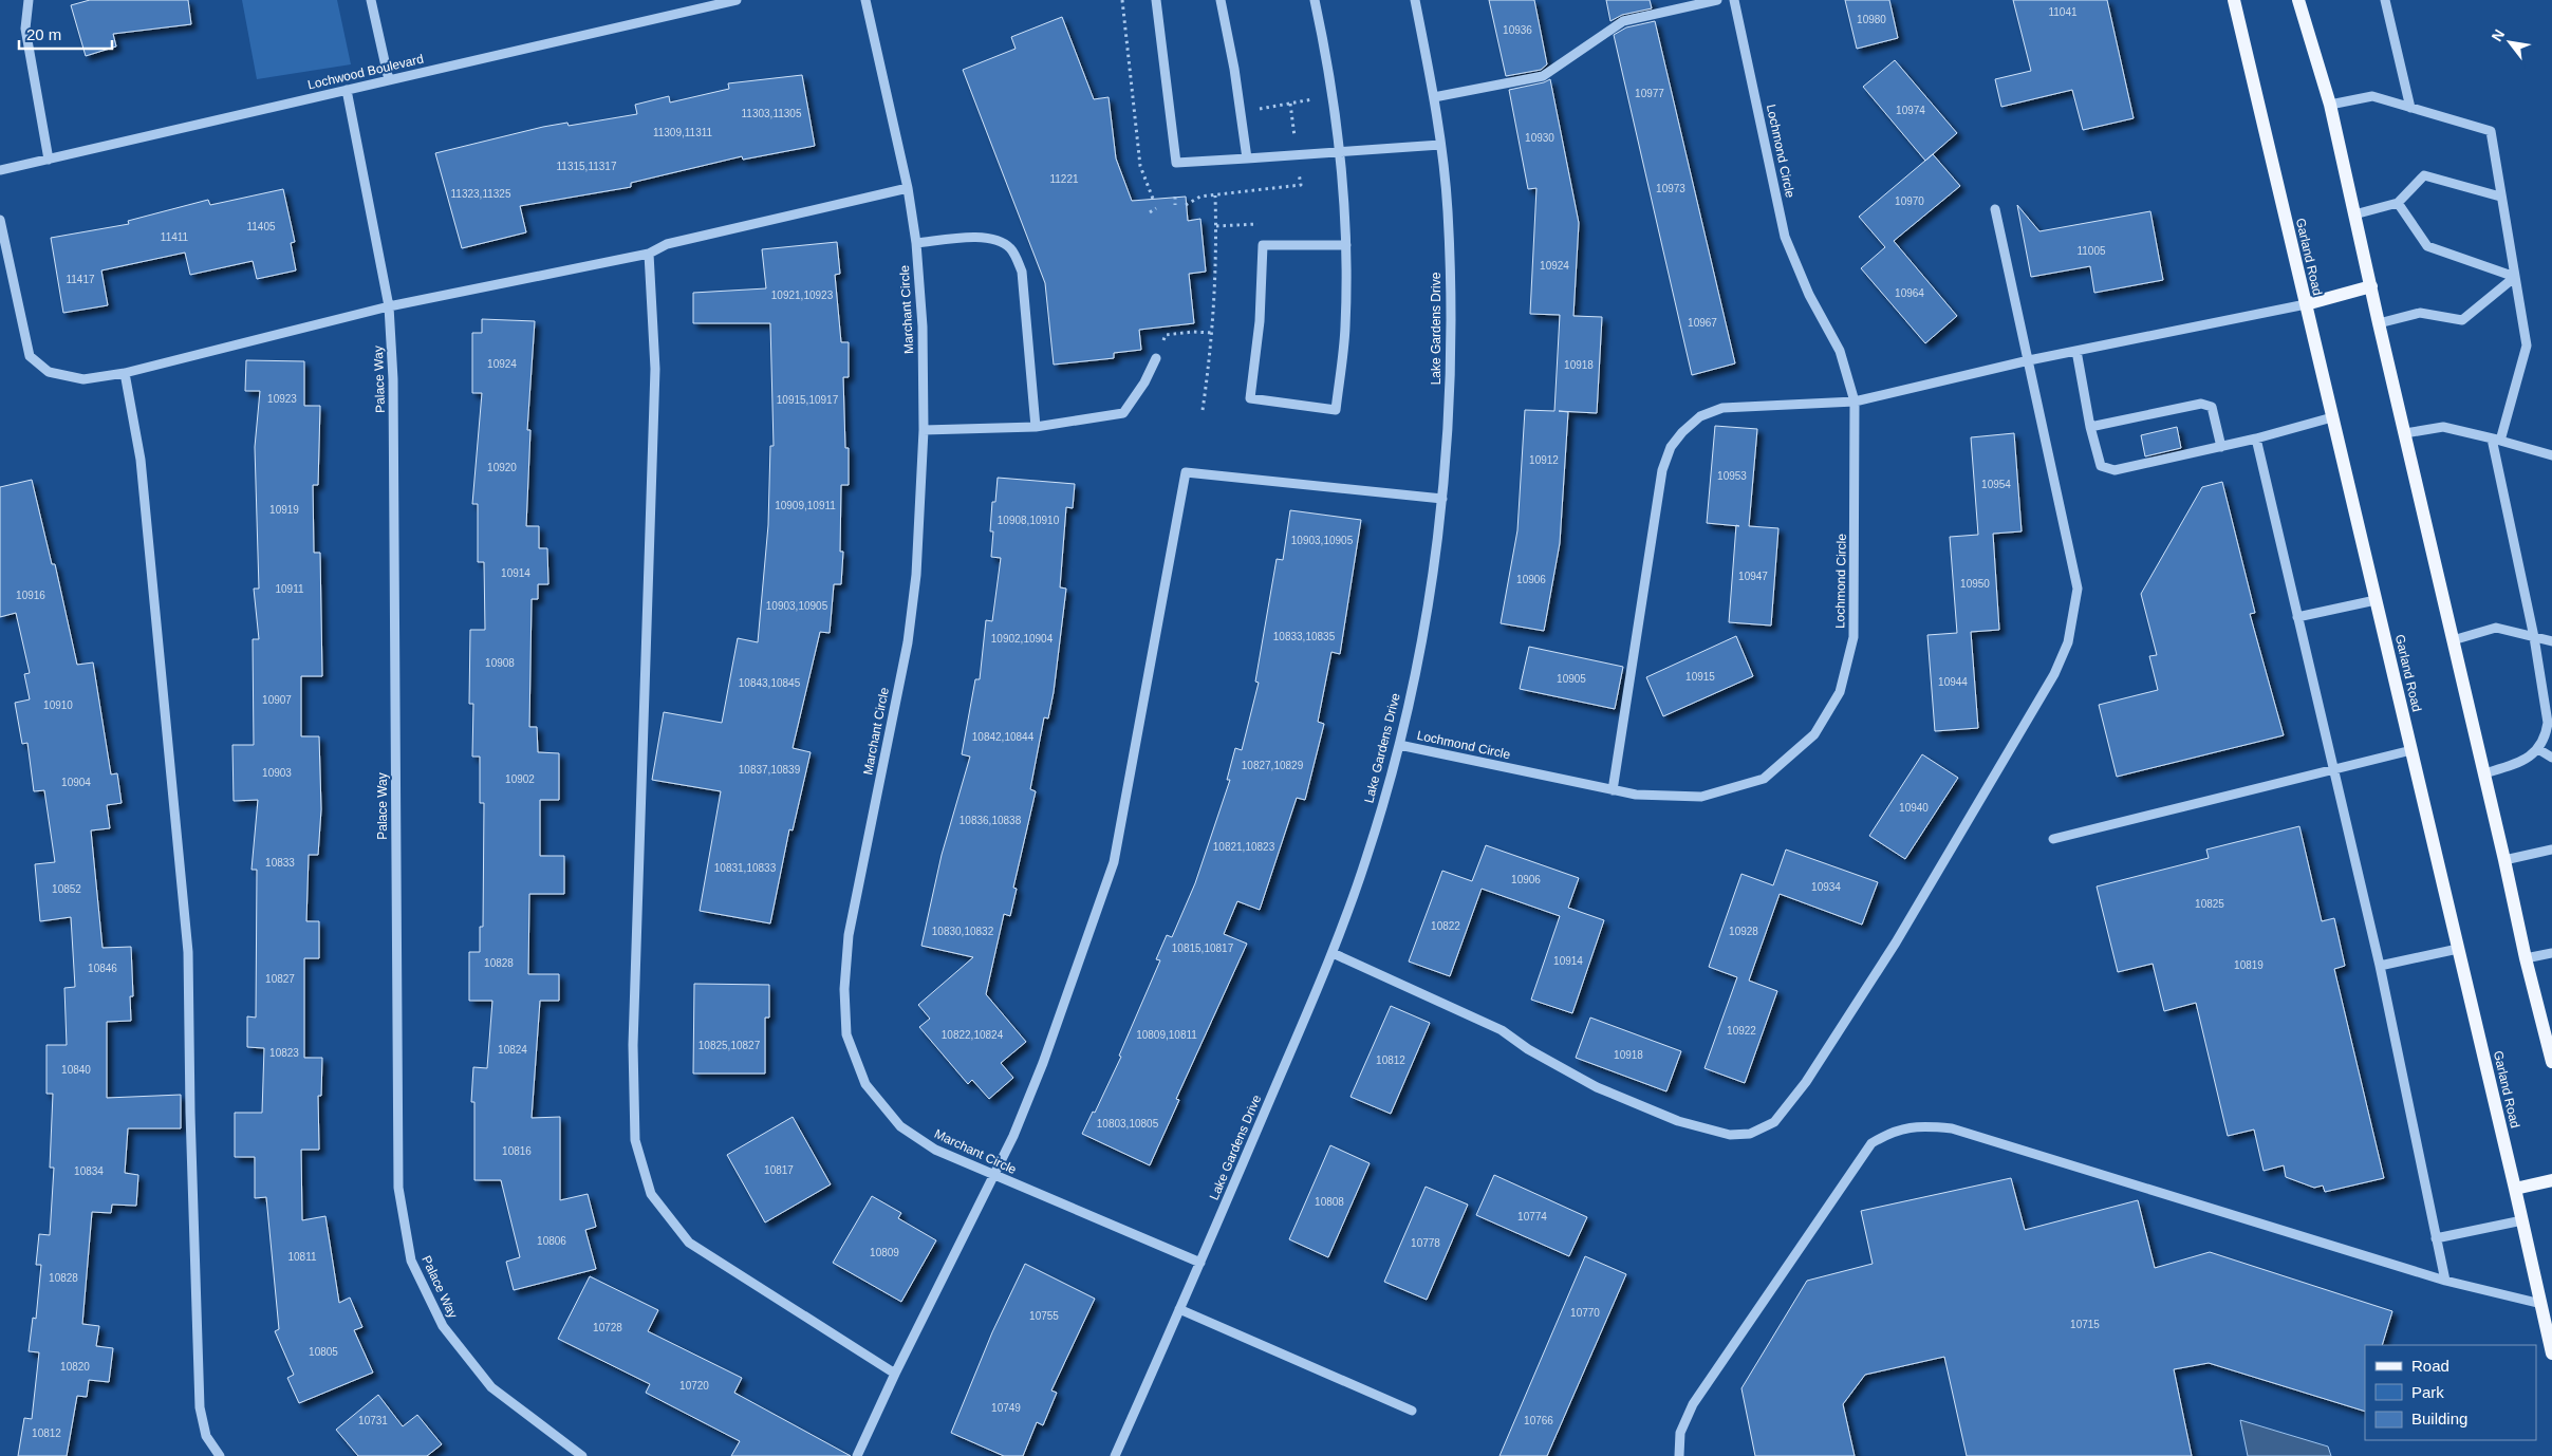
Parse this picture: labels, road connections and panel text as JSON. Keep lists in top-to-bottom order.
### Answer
{
  "streets": {
    "main road": ["Garland Road"],
    "street": [
      "Lochwood Boulevard",
      "Lochmond Circle",
      "Marchant Circle",
      "Lake Gardens Drive",
      "Palace Way"
    ]
  },
  "crossings": [
    ["Lochwood Boulevard", "Palace Way"],
    ["Lochmond Circle", "Lake Gardens Drive"],
    ["Marchant Circle", "Lake Gardens Drive"]
  ],
  "house_numbers": [
    "11041",
    "10980",
    "10936",
    "10977",
    "10974",
    "11303,11305",
    "11309,11311",
    "10930",
    "11315,11317",
    "11221",
    "10973",
    "11323,11325",
    "10970",
    "11405",
    "11411",
    "11005",
    "10924",
    "11417",
    "10964",
    "10921,10923",
    "10967",
    "10924",
    "10918",
    "10923",
    "10915,10917",
    "10912",
    "10920",
    "10953",
    "10954",
    "10909,10911",
    "10919",
    "10908,10910",
    "10903,10905",
    "10914",
    "10947",
    "10906",
    "10950",
    "10911",
    "10916",
    "10903,10905",
    "10833,10835",
    "10902,10904",
    "10908",
    "10915",
    "10905",
    "10944",
    "10843,10845",
    "10907",
    "10910",
    "10842,10844",
    "10827,10829",
    "10837,10839",
    "10903",
    "10902",
    "10904",
    "10940",
    "10836,10838",
    "10821,10823",
    "10833",
    "10831,10833",
    "10906",
    "10934",
    "10852",
    "10825",
    "10822",
    "10830,10832",
    "10928",
    "10815,10817",
    "10914",
    "10828",
    "10819",
    "10846",
    "10827",
    "10922",
    "10822,10824",
    "10809,10811",
    "10825,10827",
    "10824",
    "10823",
    "10918",
    "10812",
    "10840",
    "10803,10805",
    "10816",
    "10817",
    "10834",
    "10808",
    "10774",
    "10806",
    "10778",
    "10809",
    "10811",
    "10828",
    "10770",
    "10755",
    "10715",
    "10728",
    "10805",
    "10820",
    "10720",
    "10749",
    "10731",
    "10766",
    "10812"
  ],
  "legend": ["Road", "Park", "Building"],
  "scale_bar": "20 m",
  "north": "top left"
}
